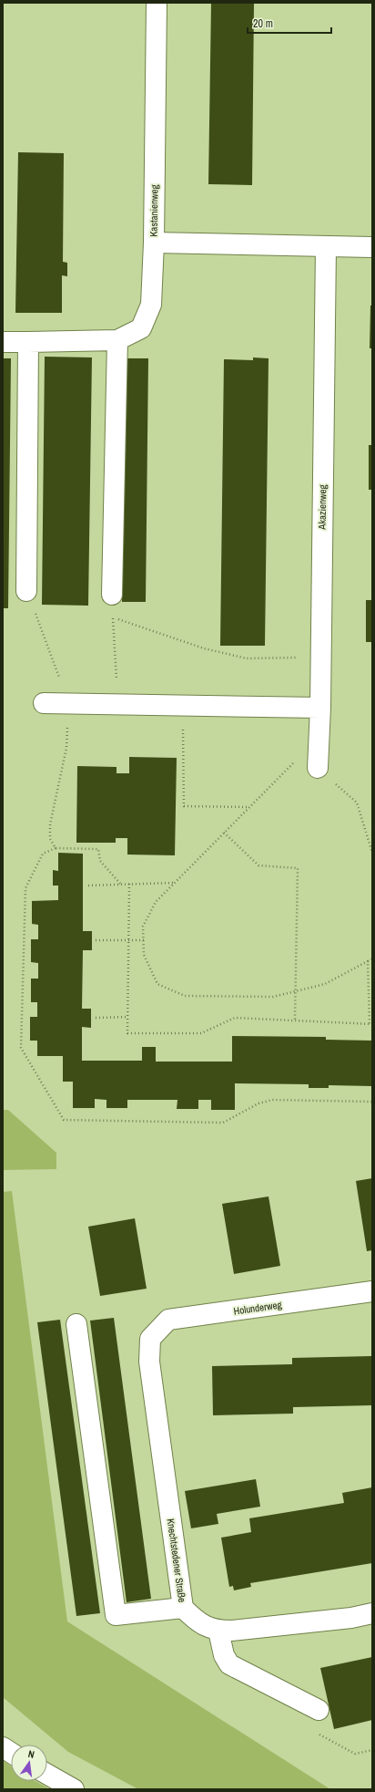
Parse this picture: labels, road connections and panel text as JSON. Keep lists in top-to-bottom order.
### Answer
{
  "streets": {
    "main road": [
      "Kastanienweg",
      "Akazienweg",
      "Holunderweg",
      "Knechtstedener Straße"
    ]
  },
  "crossings": [
    ["Kastanienweg", "Akazienweg"],
    ["Holunderweg", "Knechtstedener Straße"]
  ],
  "scale_bar": "20 m",
  "north": "top"
}
